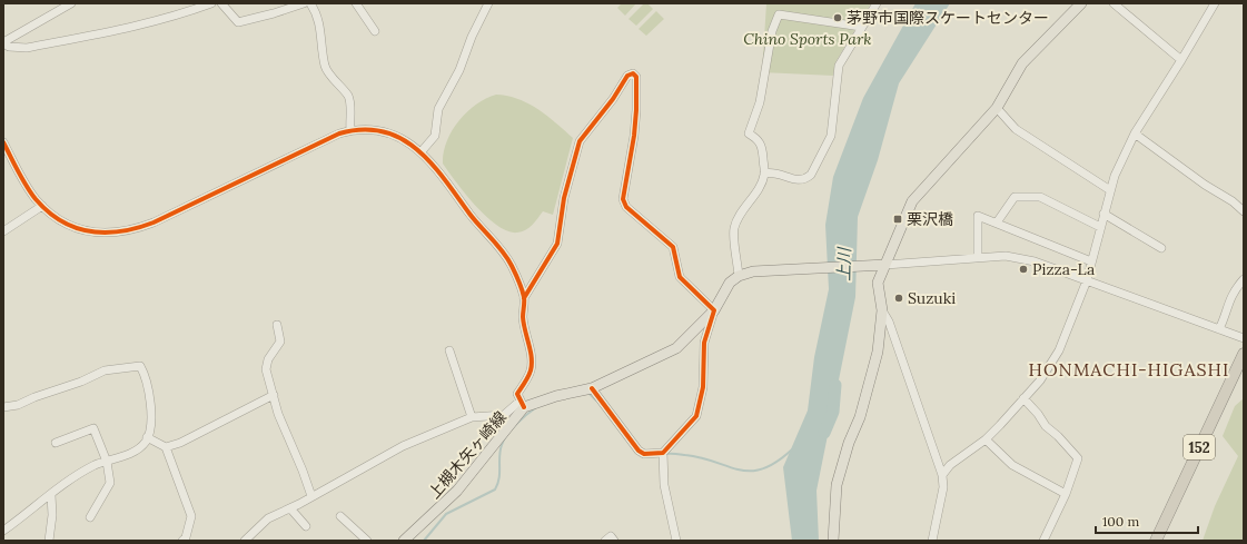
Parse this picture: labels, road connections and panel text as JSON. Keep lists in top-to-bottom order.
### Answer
{
  "streets": {
    "highway": ["152"],
    "main road": ["上槻木矢ヶ崎線"]
  },
  "districts": ["HONMACHI-HIGASHI"],
  "water": ["上川"],
  "parks": ["Chino Sports Park"],
  "places": {
    "other": ["茅野市国際スケートセンター", "Pizza-La", "Suzuki"],
    "transit": ["栗沢橋"]
  },
  "scale_bar": "100 m"
}
